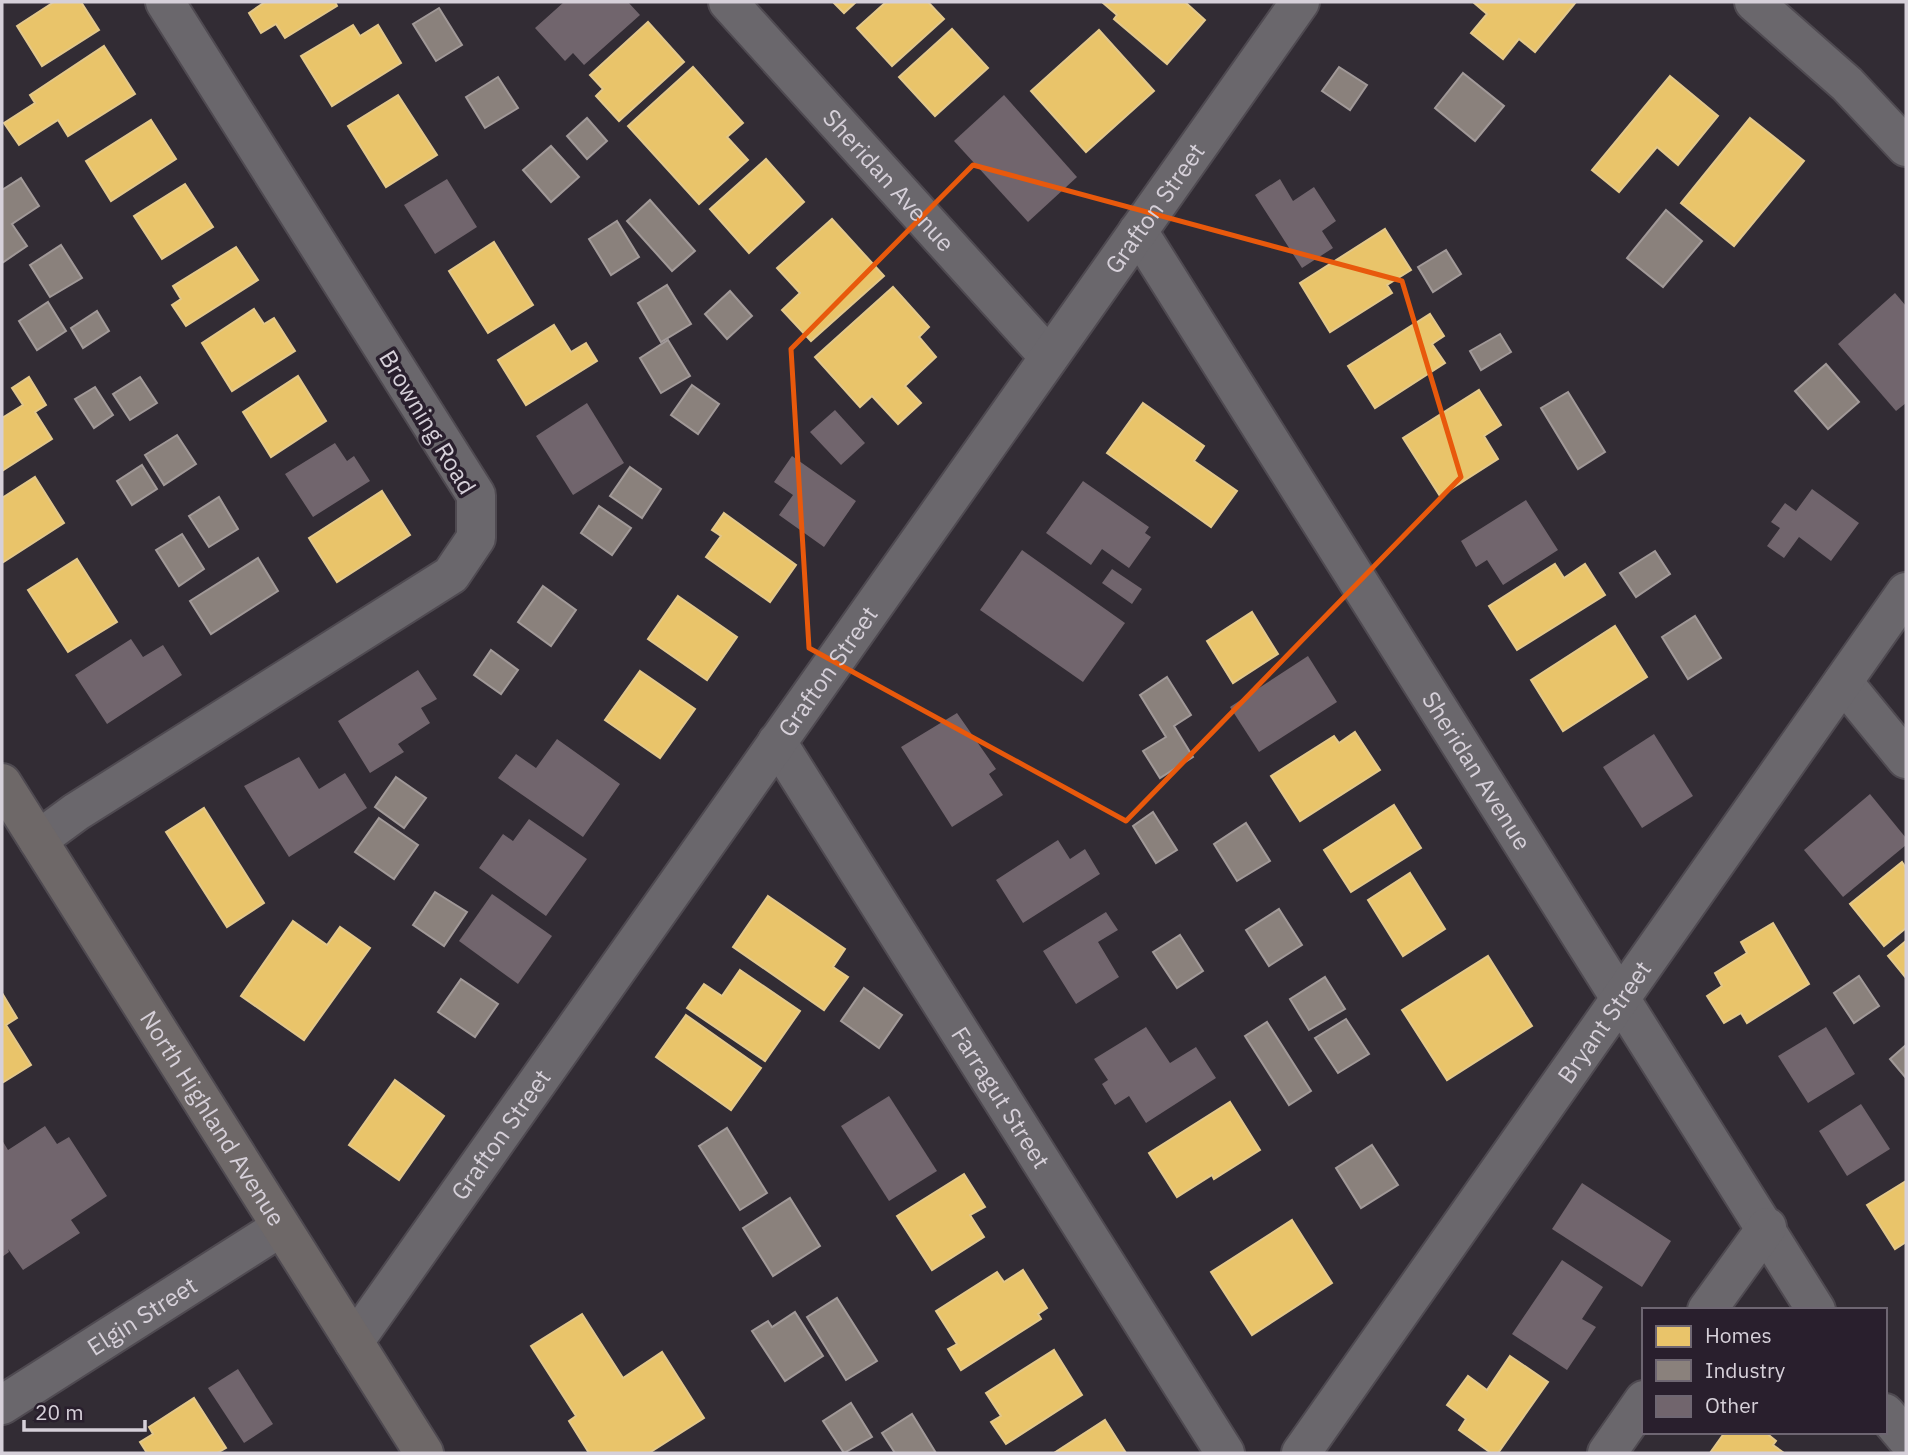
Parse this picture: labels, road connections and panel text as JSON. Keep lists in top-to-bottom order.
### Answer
{
  "streets": {
    "main road": ["North Highland Avenue"],
    "street": [
      "Sheridan Avenue",
      "Grafton Street",
      "Browning Road",
      "Bryant Street",
      "Farragut Street",
      "Elgin Street"
    ]
  },
  "crossings": [
    ["Sheridan Avenue", "Grafton Street"],
    ["Sheridan Avenue", "Bryant Street"],
    ["Grafton Street", "Farragut Street"],
    ["Grafton Street", "North Highland Avenue"],
    ["Browning Road", "North Highland Avenue"],
    ["North Highland Avenue", "Elgin Street"]
  ],
  "legend": ["Homes", "Industry", "Other"],
  "scale_bar": "20 m"
}
